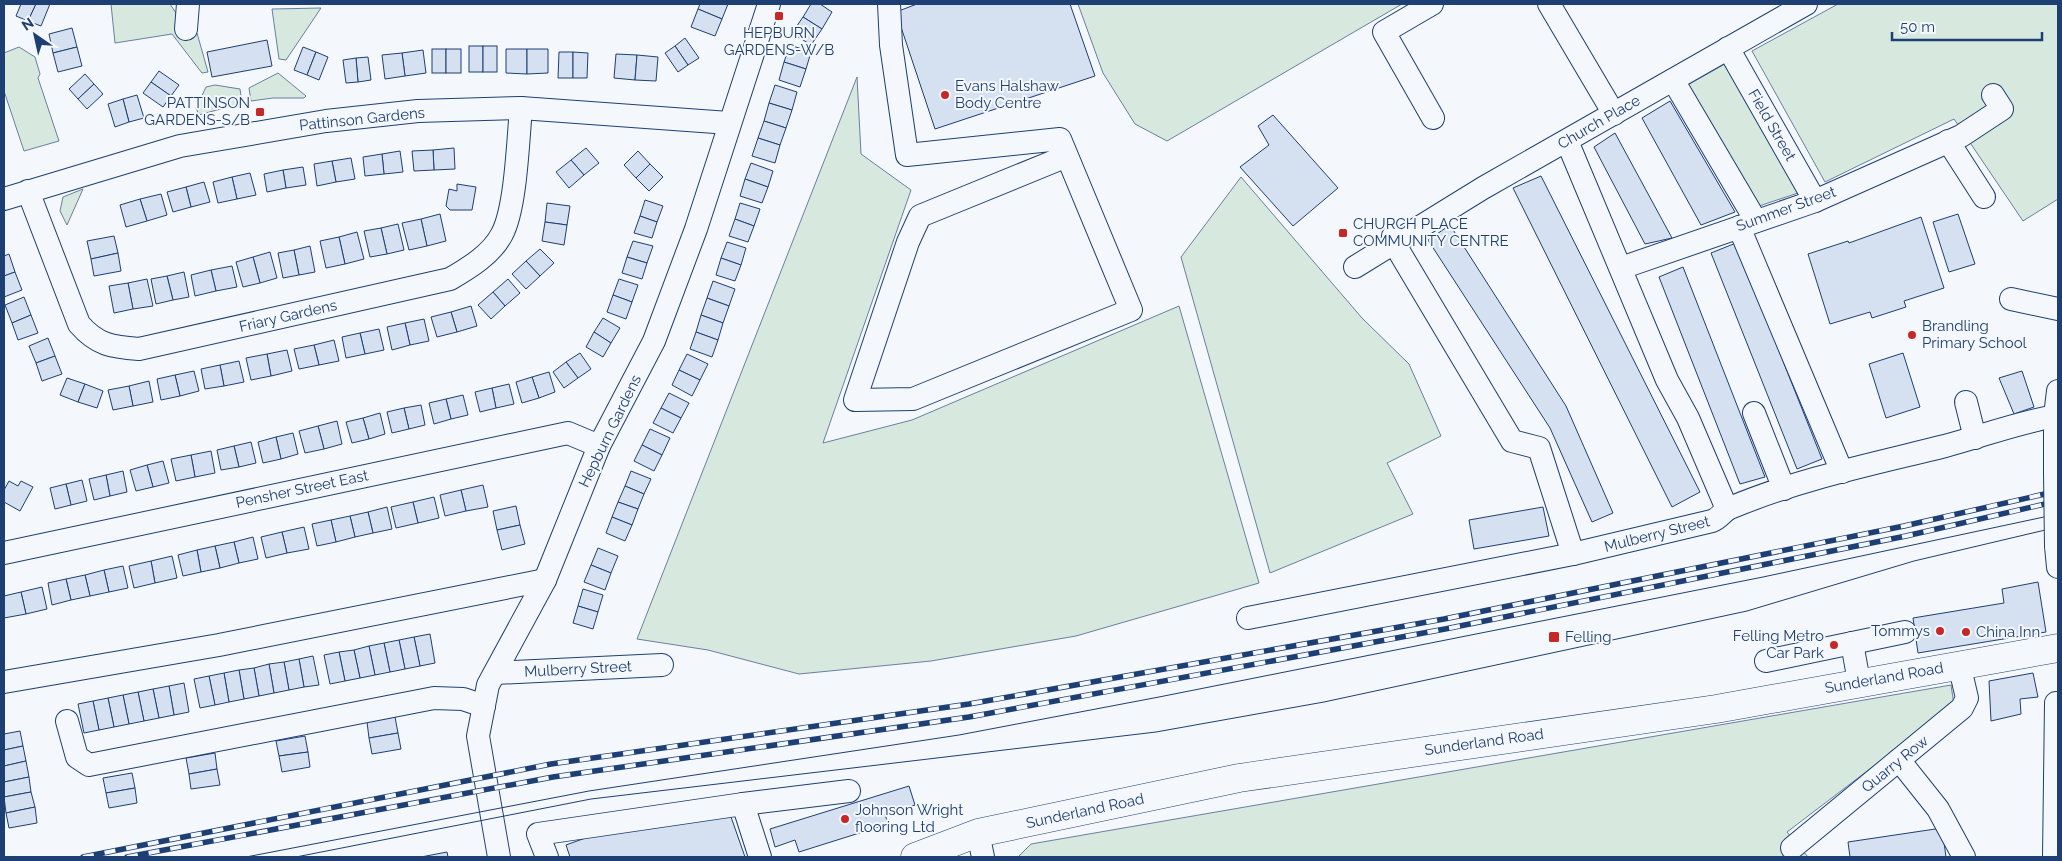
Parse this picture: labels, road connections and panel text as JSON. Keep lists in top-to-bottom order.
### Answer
{
  "streets": {
    "main road": ["Sunderland Road"],
    "street": [
      "Pattinson Gardens",
      "Church Place",
      "Field Street",
      "Summer Street",
      "Friary Gardens",
      "Hepburn Gardens",
      "Pensher Street East",
      "Mulberry Street",
      "Quarry Row"
    ]
  },
  "crossings": [
    ["Pattinson Gardens", "Friary Gardens"],
    ["Pattinson Gardens", "Hepburn Gardens"],
    ["Church Place", "Field Street"],
    ["Field Street", "Summer Street"],
    ["Hepburn Gardens", "Pensher Street East"],
    ["Hepburn Gardens", "Mulberry Street"],
    ["Sunderland Road", "Quarry Row"]
  ],
  "places": {
    "transit": [
      "HEPBURN GARDENS-W/B",
      "PATTINSON GARDENS-S/B",
      "CHURCH PLACE COMMUNITY CENTRE",
      "Felling"
    ],
    "other": [
      "Evans Halshaw Body Centre",
      "Brandling Primary School",
      "Tommys",
      "China Inn",
      "Felling Metro Car Park",
      "Johnson Wright flooring Ltd"
    ]
  },
  "scale_bar": "50 m",
  "north": "top left"
}
